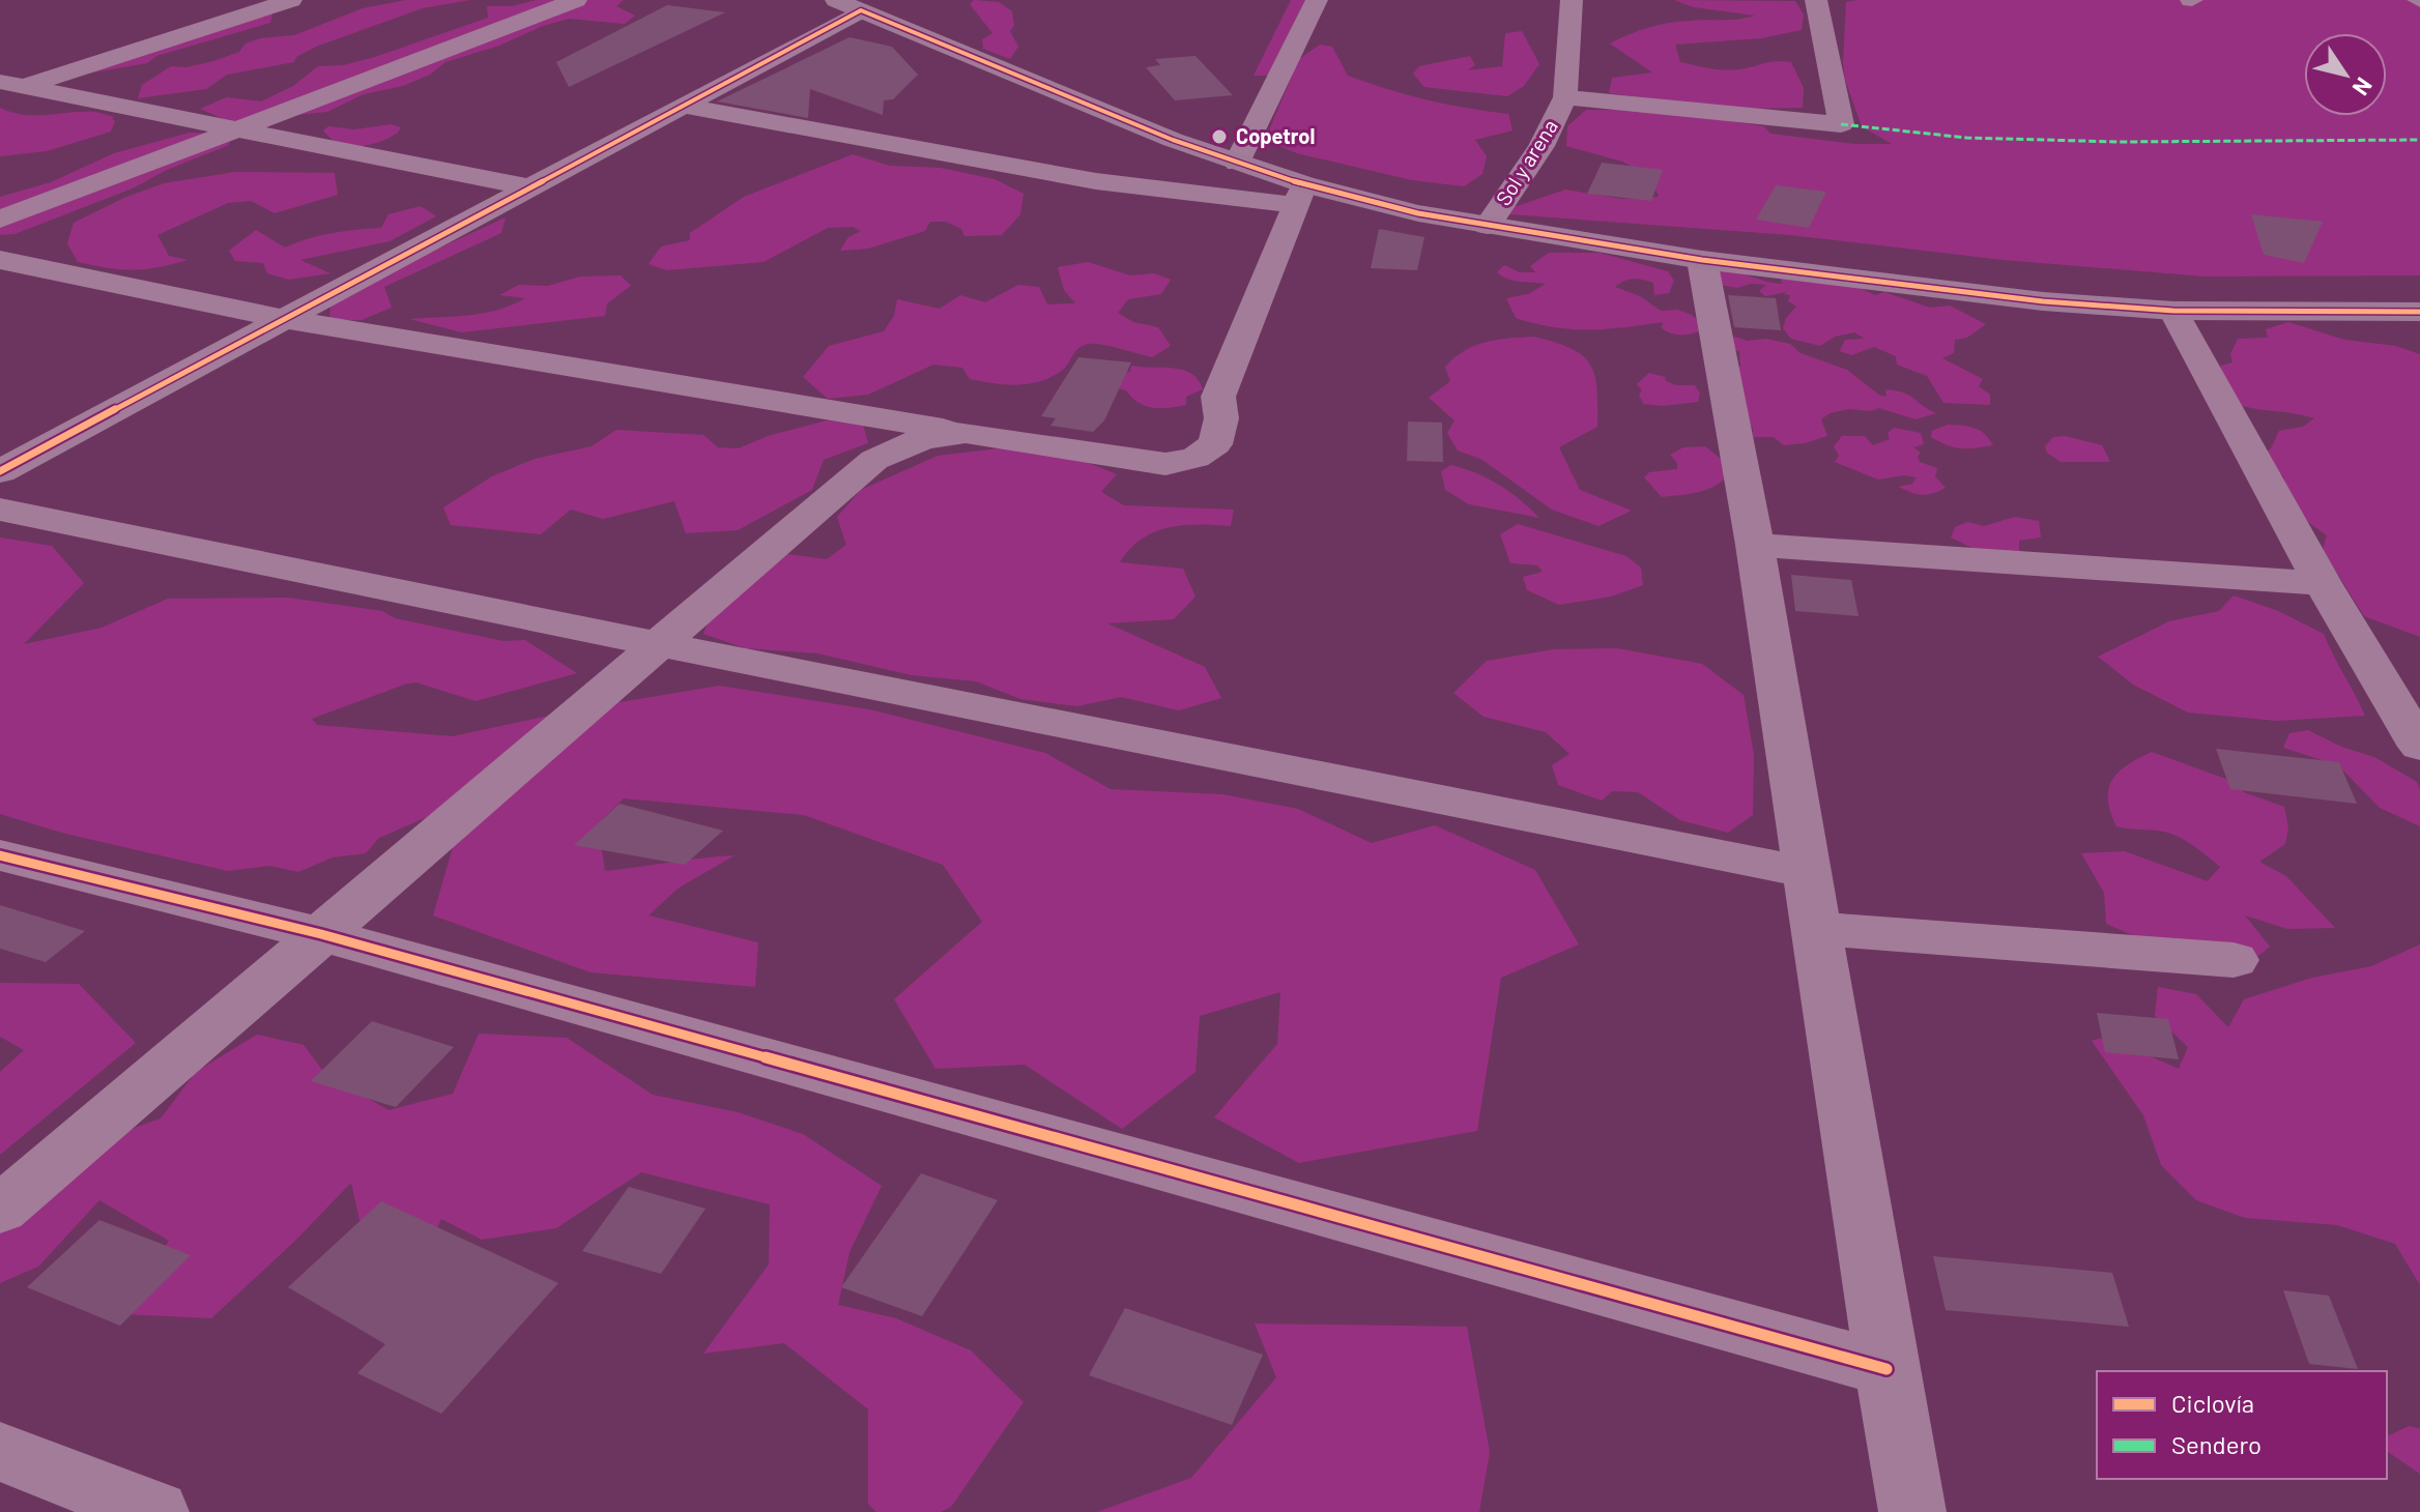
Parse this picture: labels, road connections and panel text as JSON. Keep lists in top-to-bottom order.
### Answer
{
  "streets": {
    "street": ["Sol y arena"]
  },
  "places": ["Copetrol"],
  "legend": ["Ciclovía", "Sendero"],
  "north": "bottom right"
}
